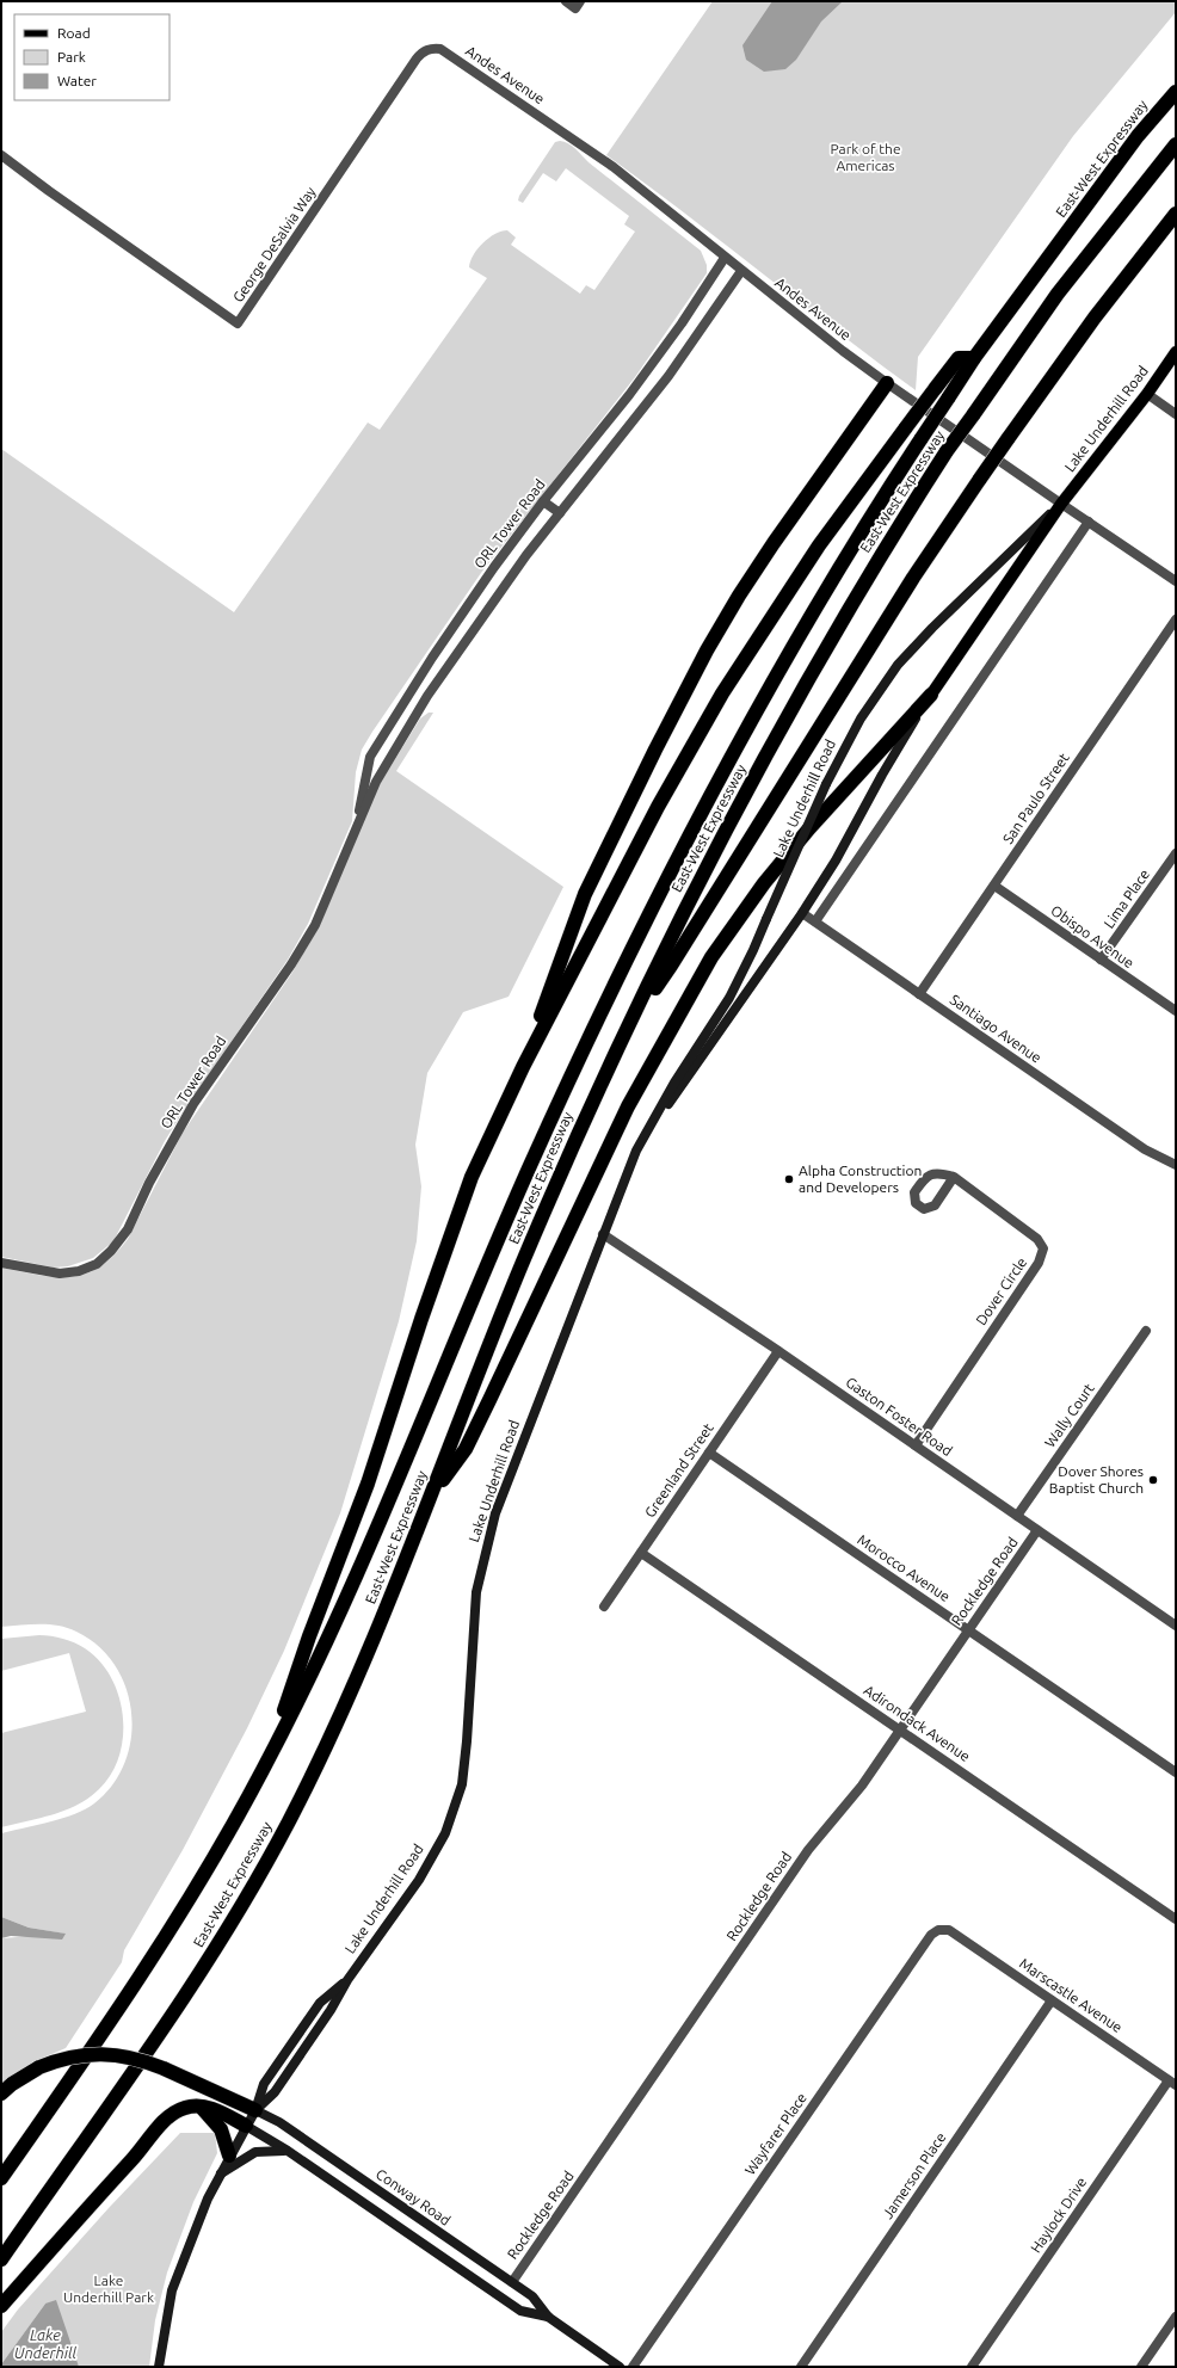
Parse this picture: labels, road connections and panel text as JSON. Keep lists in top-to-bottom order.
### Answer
{
  "streets": {
    "highway": ["East-West Expressway"],
    "main road": ["Lake Underhill Road", "Conway Road"],
    "street": [
      "Andes Avenue",
      "George DeSalvia Way",
      "ORL Tower Road",
      "San Paulo Street",
      "Lima Place",
      "Obispo Avenue",
      "Santiago Avenue",
      "Dover Circle",
      "Wally Court",
      "Gaston Foster Road",
      "Greenland Street",
      "Morocco Avenue",
      "Rockledge Road",
      "Adirondack Avenue",
      "Marscastle Avenue",
      "Wayfarer Place",
      "Jamerson Place",
      "Haylock Drive"
    ]
  },
  "crossings": [
    ["Andes Avenue", "George DeSalvia Way"],
    ["Andes Avenue", "Lake Underhill Road"],
    ["Andes Avenue", "ORL Tower Road"],
    ["Lake Underhill Road", "Santiago Avenue"],
    ["Lake Underhill Road", "Gaston Foster Road"],
    ["Lake Underhill Road", "Conway Road"],
    ["San Paulo Street", "Obispo Avenue"],
    ["San Paulo Street", "Santiago Avenue"],
    ["Lima Place", "Obispo Avenue"],
    ["Dover Circle", "Gaston Foster Road"],
    ["Wally Court", "Gaston Foster Road"],
    ["Gaston Foster Road", "Greenland Street"],
    ["Gaston Foster Road", "Rockledge Road"],
    ["Greenland Street", "Morocco Avenue"],
    ["Greenland Street", "Adirondack Avenue"],
    ["Morocco Avenue", "Rockledge Road"],
    ["Rockledge Road", "Adirondack Avenue"],
    ["Rockledge Road", "Conway Road"],
    ["Marscastle Avenue", "Wayfarer Place"],
    ["Marscastle Avenue", "Jamerson Place"],
    ["Marscastle Avenue", "Haylock Drive"]
  ],
  "water": ["Lake Underhill"],
  "parks": ["Park of the Americas", "Lake Underhill Park"],
  "places": ["Alpha Construction and Developers", "Dover Shores Baptist Church"],
  "legend": ["Road", "Park", "Water"]
}
